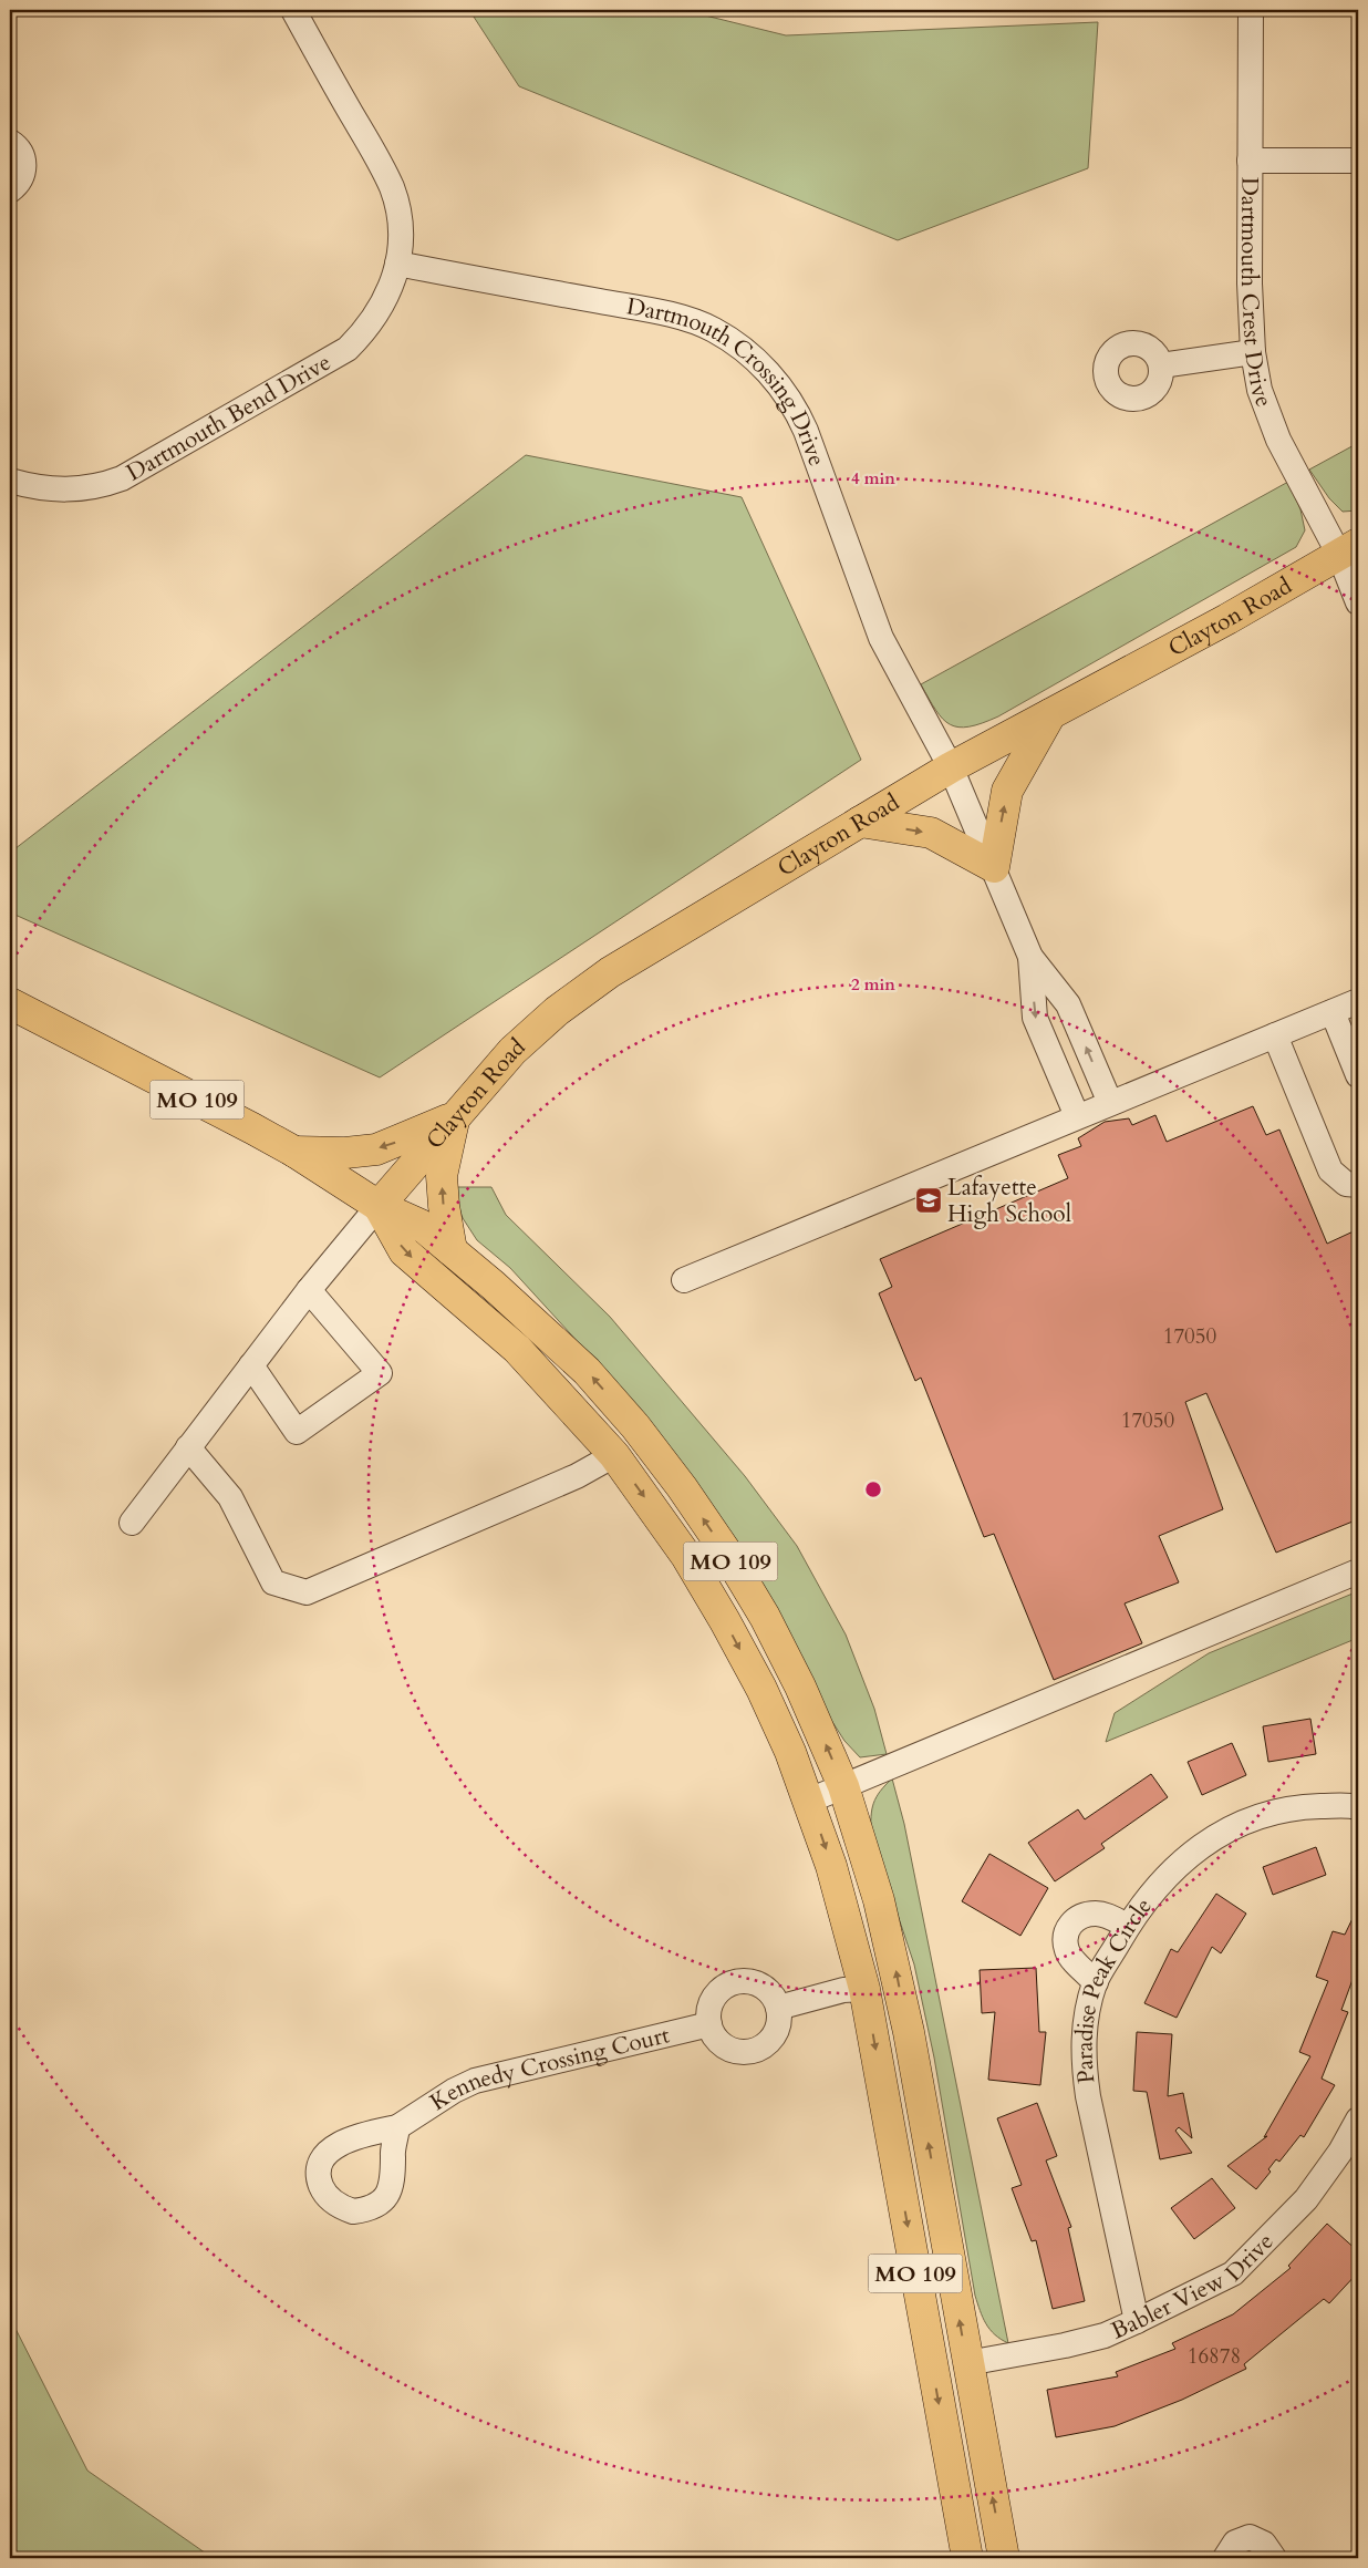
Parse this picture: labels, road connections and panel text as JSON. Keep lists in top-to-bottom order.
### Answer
{
  "streets": {
    "main road": ["Clayton Road", "MO 109"],
    "street": [
      "Dartmouth Crest Drive",
      "Dartmouth Crossing Drive",
      "Dartmouth Bend Drive",
      "Paradise Peak Circle",
      "Kennedy Crossing Court",
      "Babler View Drive"
    ]
  },
  "crossings": [
    ["Dartmouth Crest Drive", "Clayton Road"],
    ["Dartmouth Crossing Drive", "Dartmouth Bend Drive"],
    ["Dartmouth Crossing Drive", "Clayton Road"],
    ["Clayton Road", "MO 109"],
    ["MO 109", "Babler View Drive"],
    ["Paradise Peak Circle", "Babler View Drive"]
  ],
  "places": {
    "school or university": ["Lafayette High School"]
  },
  "house_numbers": ["17050", "17050", "16878"],
  "rings": ["4 min", "2 min"]
}
